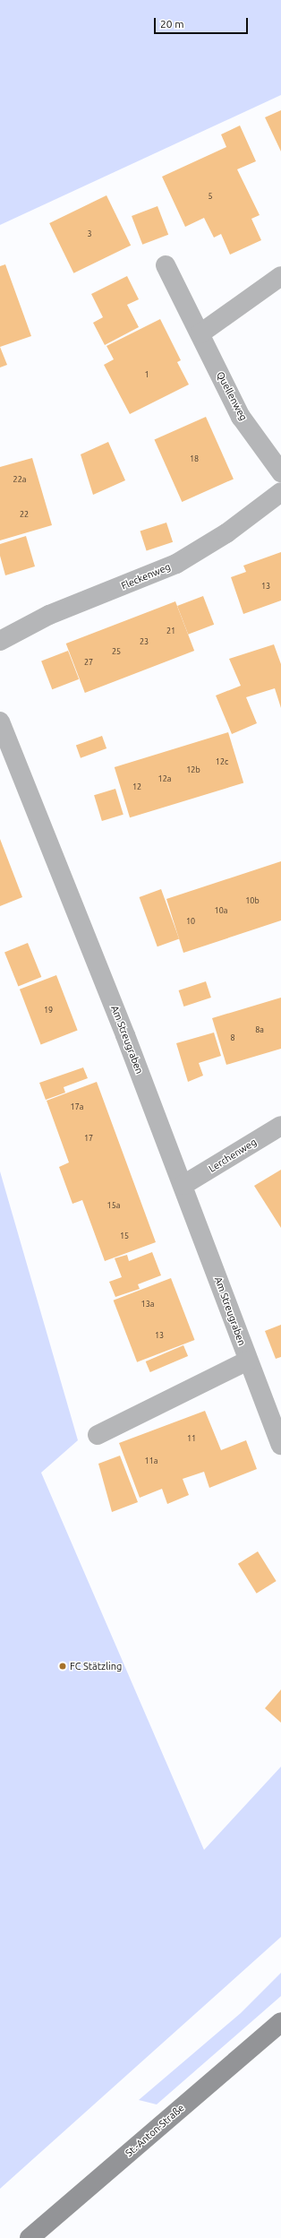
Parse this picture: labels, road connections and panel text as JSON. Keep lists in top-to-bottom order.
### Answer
{
  "streets": {
    "street": [
      "Quellenweg",
      "Fleckenweg",
      "Am Streugraben",
      "Lerchenweg",
      "St.-Anton-Straße"
    ]
  },
  "crossings": [
    ["Am Streugraben", "Lerchenweg"]
  ],
  "places": ["FC Stätzling"],
  "house_numbers": [
    "5",
    "3",
    "1",
    "18",
    "22a",
    "22",
    "13",
    "21",
    "23",
    "25",
    "27",
    "12c",
    "12b",
    "12a",
    "12",
    "10b",
    "10a",
    "10",
    "19",
    "8a",
    "8",
    "17a",
    "17",
    "15a",
    "15",
    "13a",
    "13",
    "11",
    "11a"
  ],
  "scale_bar": "20 m"
}
